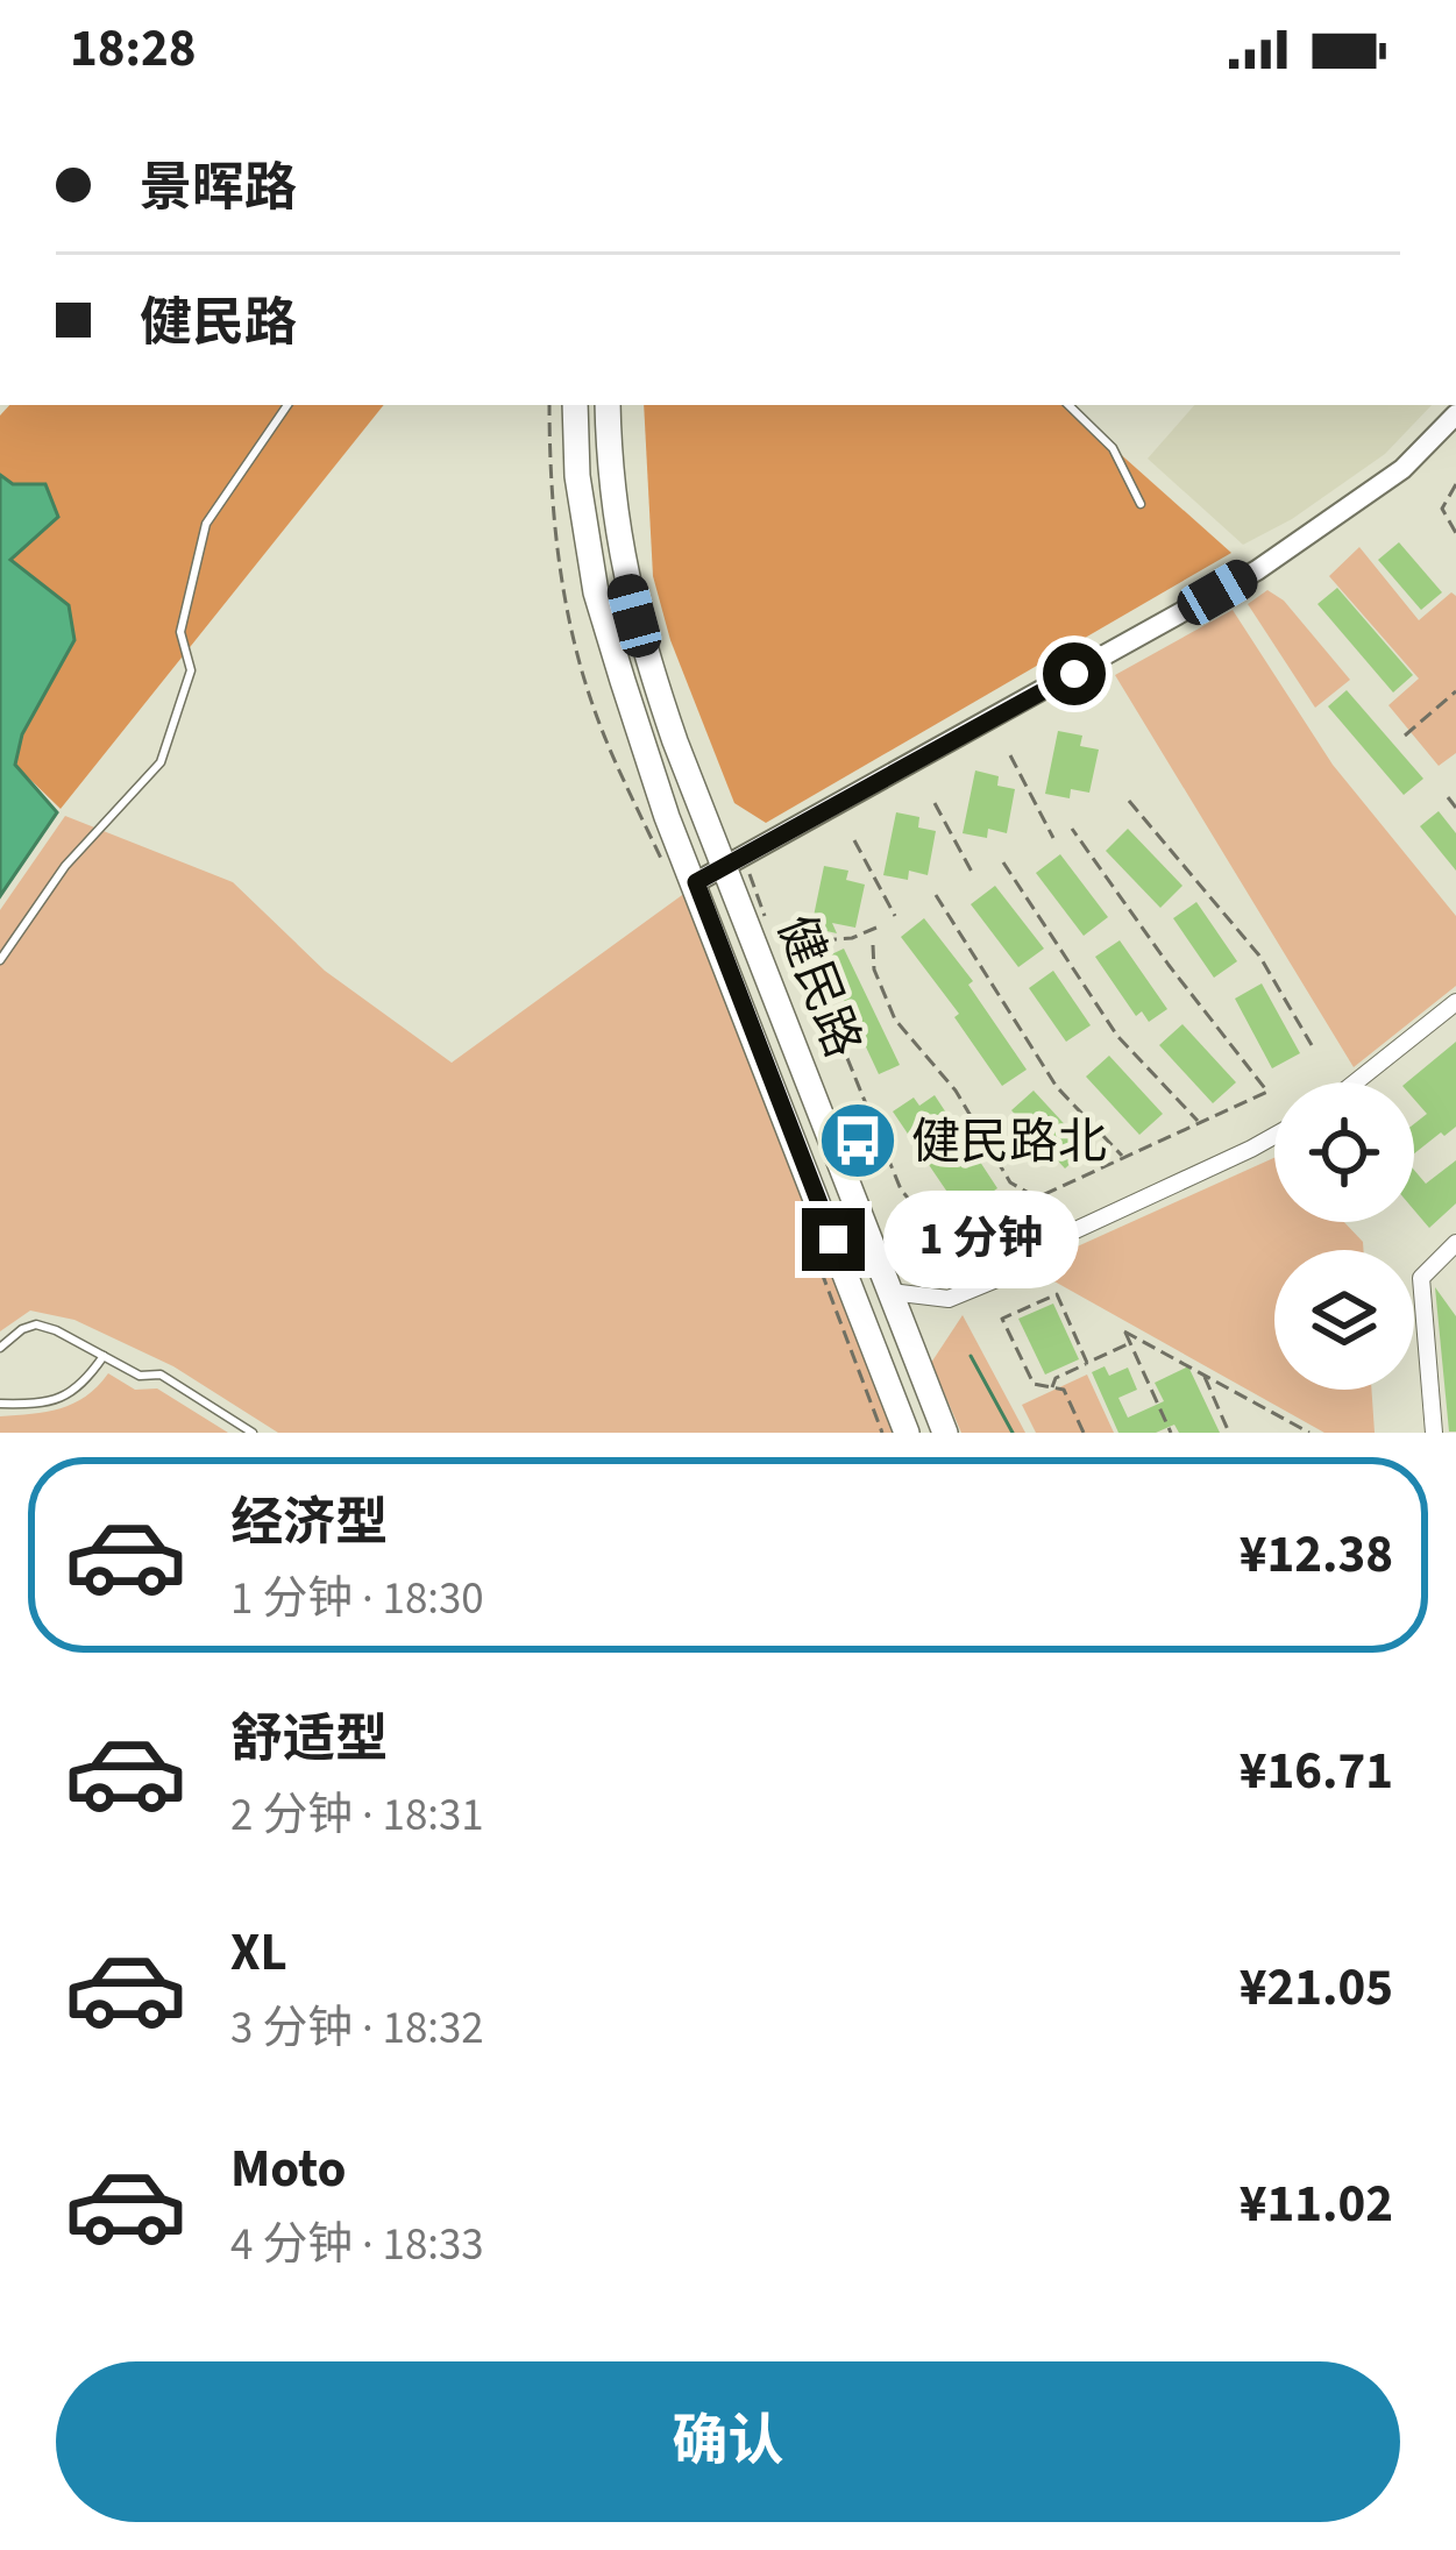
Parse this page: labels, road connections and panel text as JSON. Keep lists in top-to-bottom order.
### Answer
{
  "streets": {
    "main road": ["健民路"]
  },
  "places": {
    "bus stop": ["健民路北"]
  },
  "page": {
    "status": "18:28",
    "banner": ["景晖路", "健民路"],
    "bubble": "1 分钟",
    "list": [
      {
        "name": "经济型",
        "note": "1 分钟 · 18:30",
        "value": "¥12.38"
      },
      {
        "name": "舒适型",
        "note": "2 分钟 · 18:31",
        "value": "¥16.71"
      },
      {
        "name": "XL",
        "note": "3 分钟 · 18:32",
        "value": "¥21.05"
      },
      {
        "name": "Moto",
        "note": "4 分钟 · 18:33",
        "value": "¥11.02"
      }
    ],
    "buttons": "确认"
  }
}
